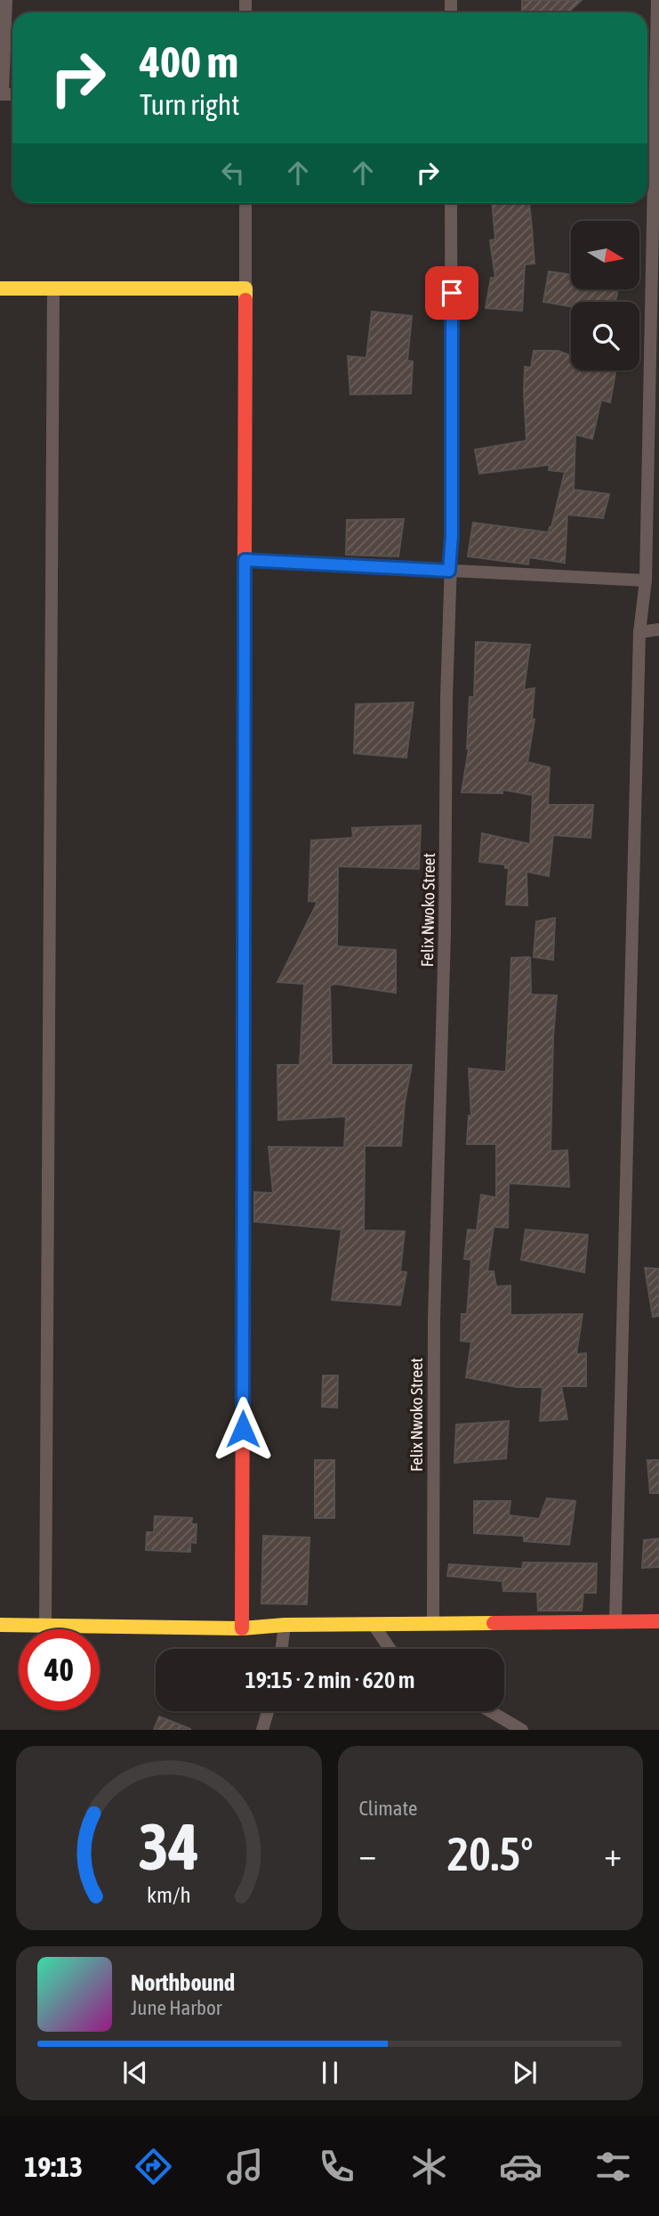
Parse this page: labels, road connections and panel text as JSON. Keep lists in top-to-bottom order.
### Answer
{
  "streets": {
    "street": ["Felix Nwoko Street"]
  },
  "north": "right",
  "page": {
    "turn": ["400 m", "Turn right"],
    "limit": "40",
    "trip": "19:15 · 2 min · 620 m",
    "tile": "Climate",
    "heat": ["−", "20.5°", "+"],
    "song": ["Northbound", "June Harbor"],
    "tabs": "19:13",
    "gauge": ["34", "km/h"]
  }
}
